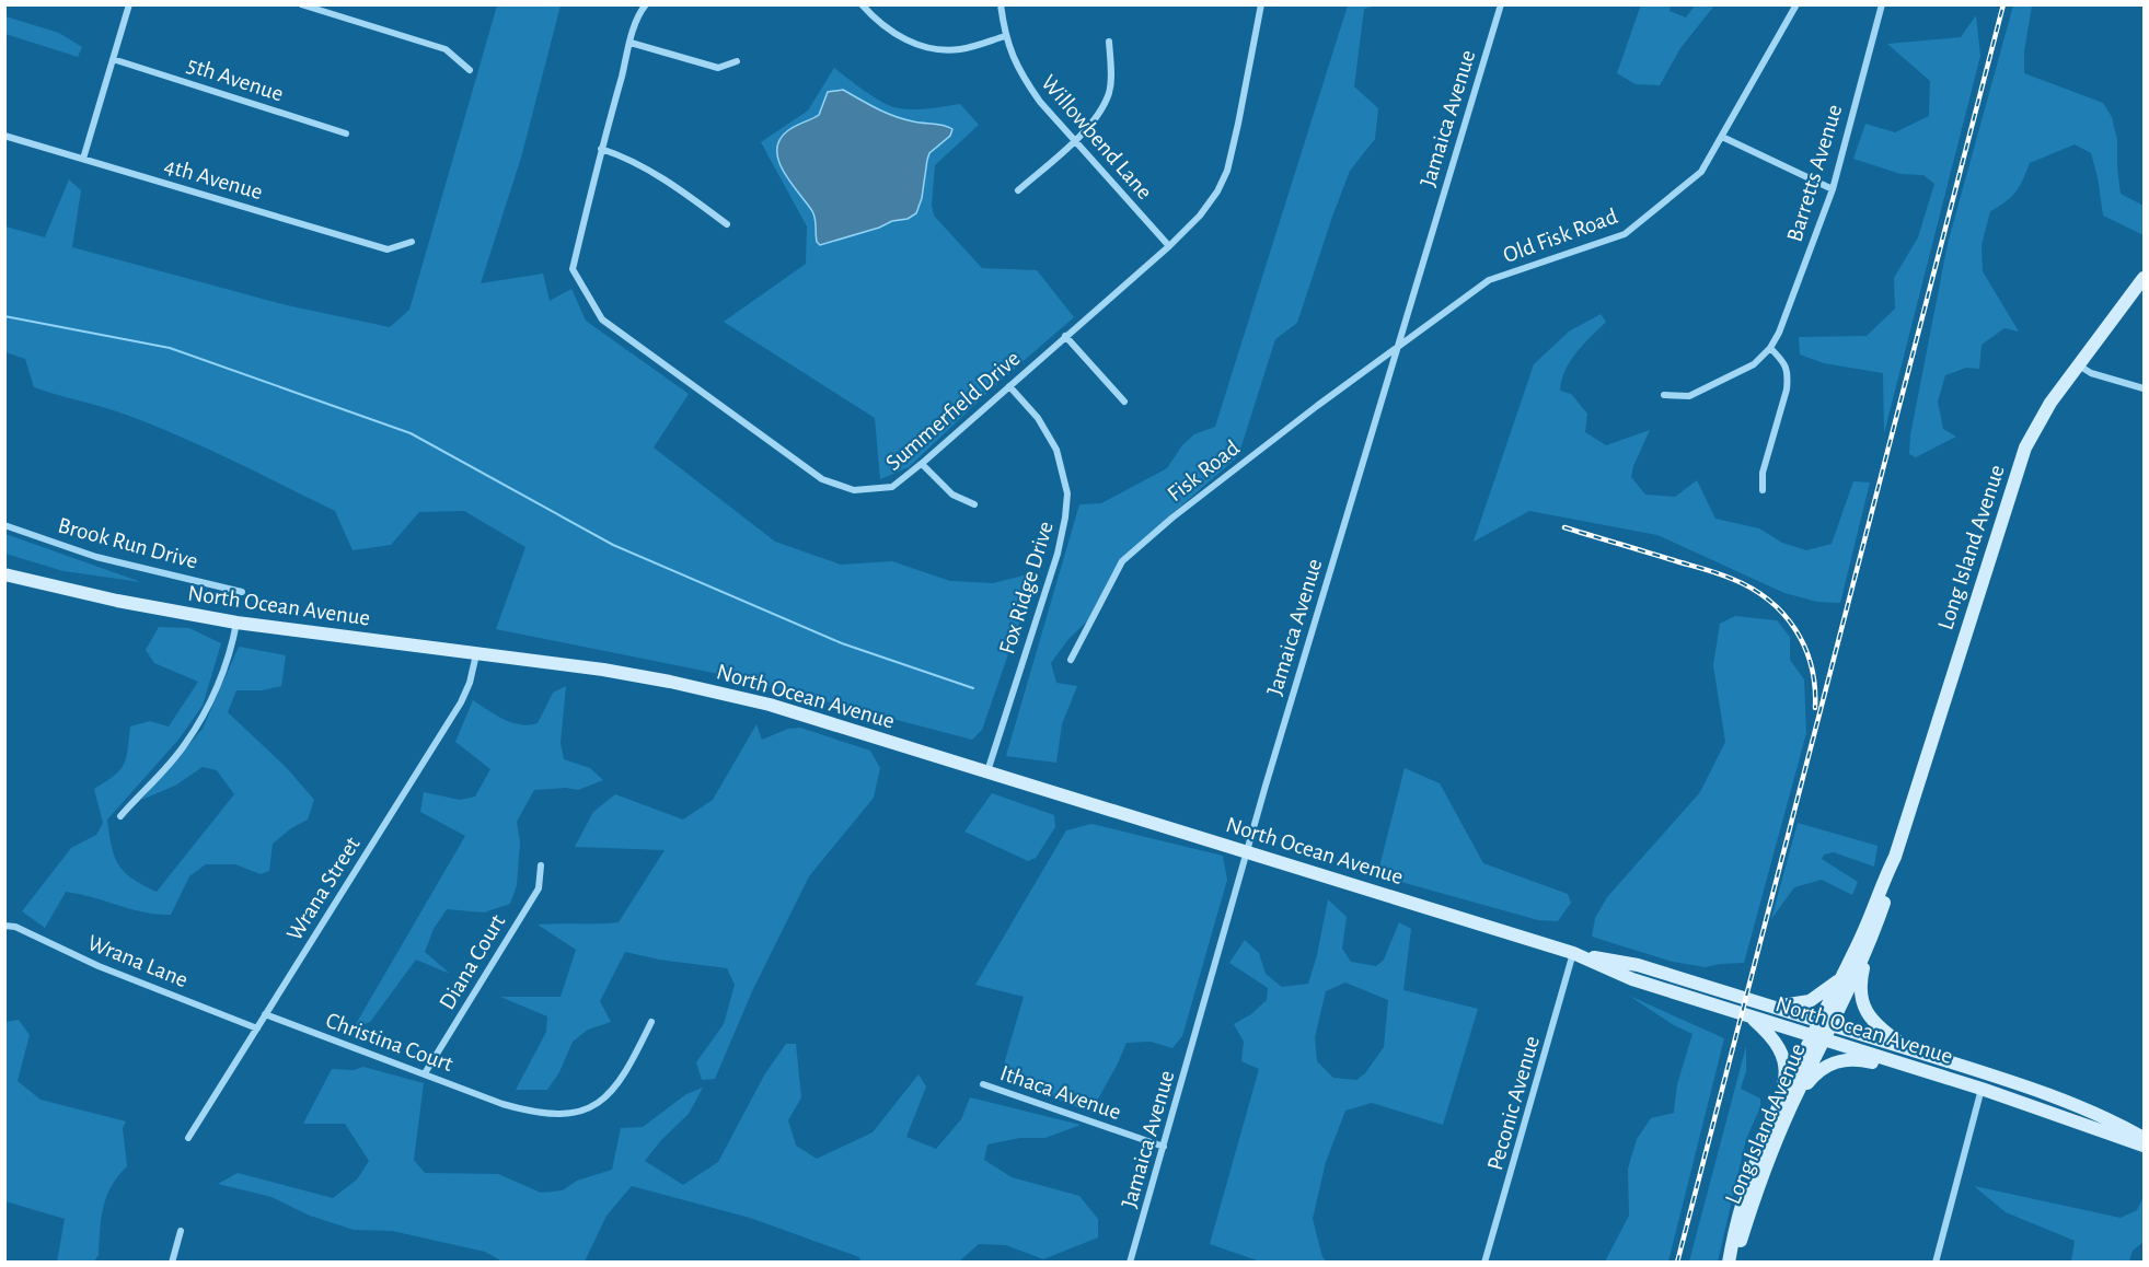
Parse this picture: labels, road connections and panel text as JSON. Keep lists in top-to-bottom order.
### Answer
{
  "streets": {
    "main road": ["Long Island Avenue", "North Ocean Avenue"],
    "street": [
      "5th Avenue",
      "Jamaica Avenue",
      "Willowbend Lane",
      "Barretts Avenue",
      "4th Avenue",
      "Old Fisk Road",
      "Summerfield Drive",
      "Fisk Road",
      "Brook Run Drive",
      "Fox Ridge Drive",
      "Wrana Street",
      "Wrana Lane",
      "Diana Court",
      "Christina Court",
      "Ithaca Avenue",
      "Peconic Avenue"
    ]
  },
  "crossings": [
    ["Jamaica Avenue", "Old Fisk Road"],
    ["Jamaica Avenue", "Fisk Road"],
    ["Jamaica Avenue", "North Ocean Avenue"],
    ["Jamaica Avenue", "Ithaca Avenue"],
    ["Willowbend Lane", "Summerfield Drive"],
    ["Old Fisk Road", "Fisk Road"],
    ["Summerfield Drive", "Fox Ridge Drive"],
    ["Long Island Avenue", "North Ocean Avenue"],
    ["Fox Ridge Drive", "North Ocean Avenue"],
    ["North Ocean Avenue", "Wrana Street"],
    ["North Ocean Avenue", "Peconic Avenue"],
    ["Wrana Street", "Wrana Lane"],
    ["Wrana Street", "Christina Court"],
    ["Diana Court", "Christina Court"]
  ]
}
